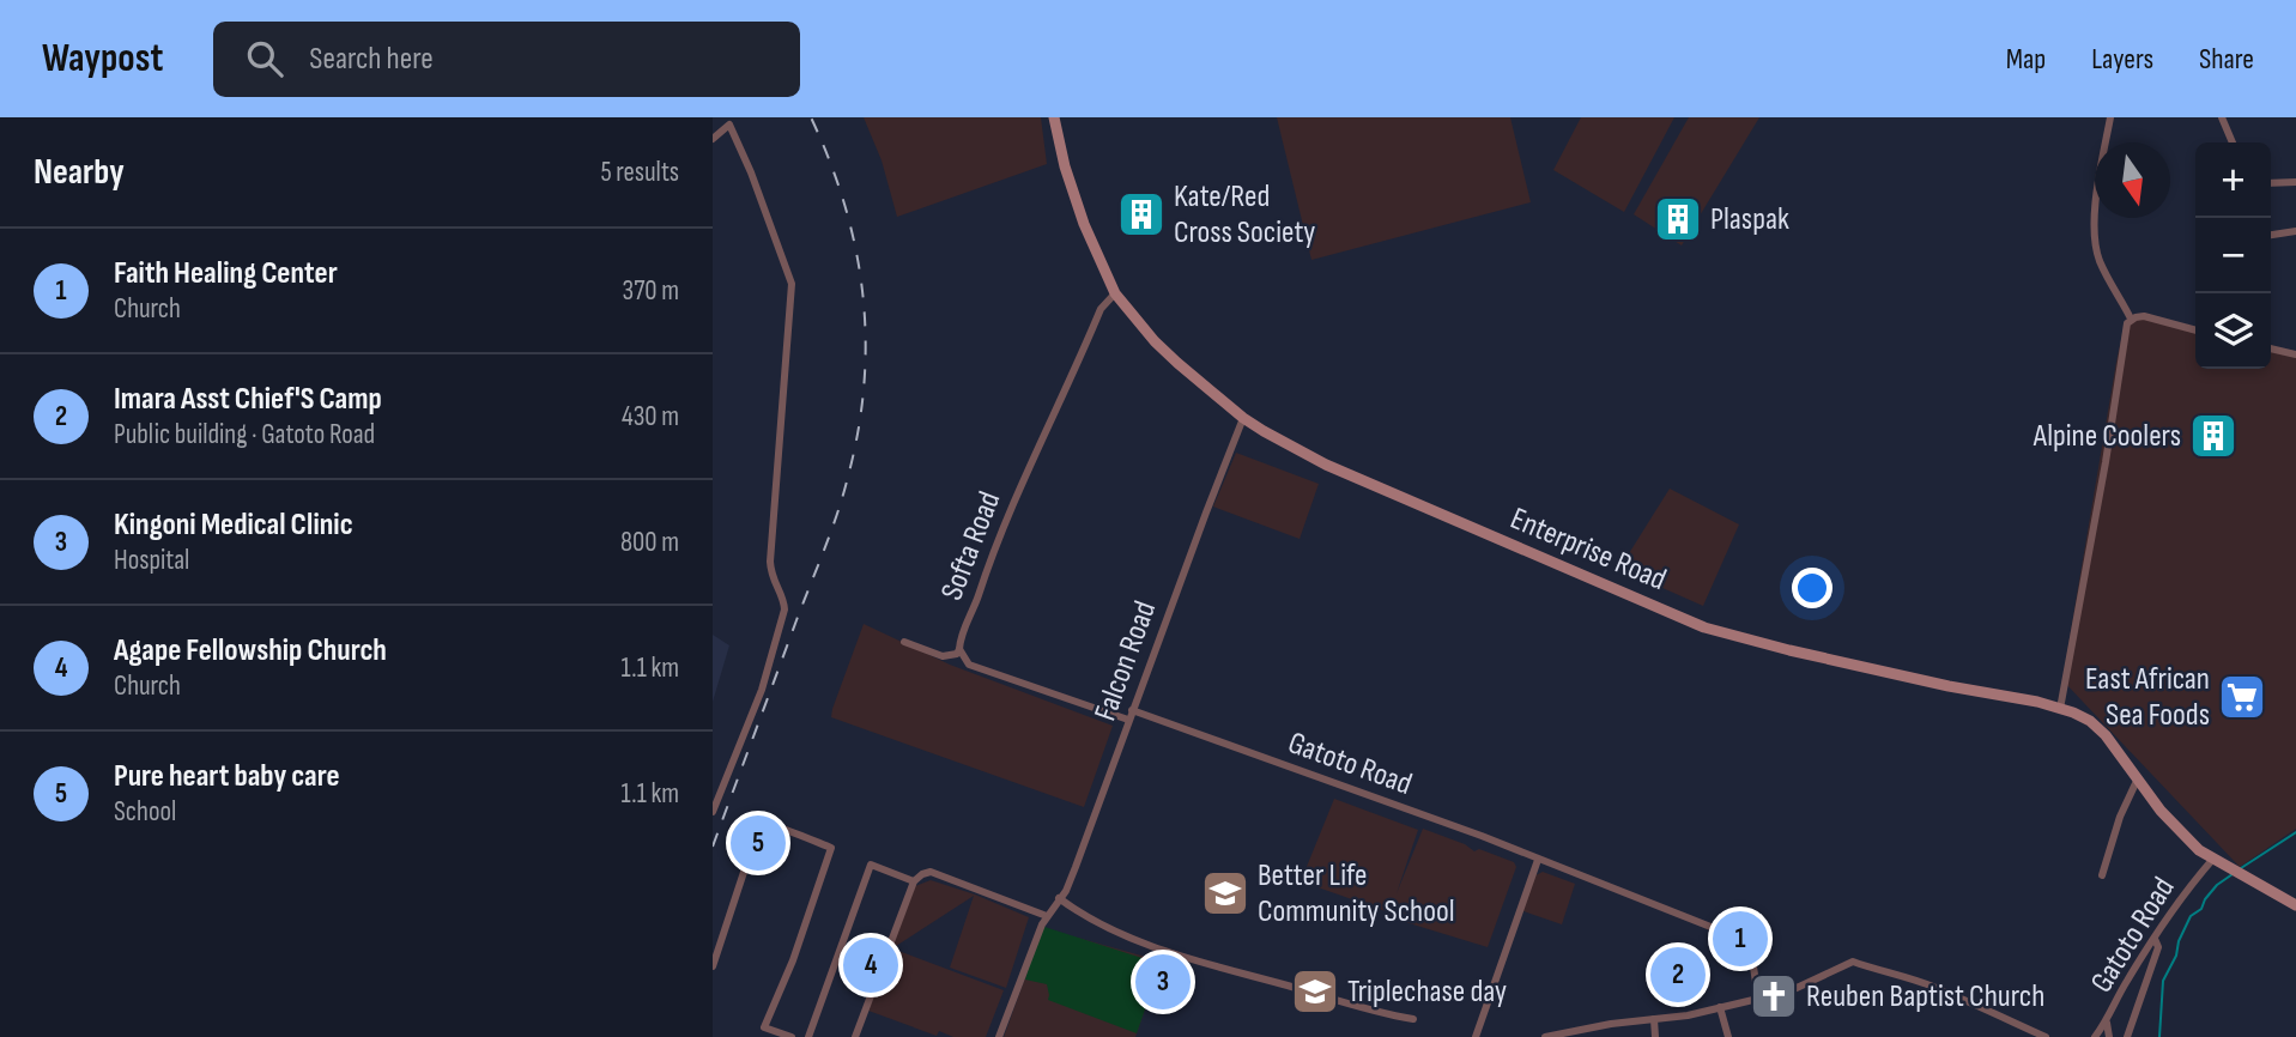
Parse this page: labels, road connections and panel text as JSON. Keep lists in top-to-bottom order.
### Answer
{
  "streets": {
    "main road": ["Enterprise Road"],
    "street": ["Softa Road", "Falcon Road", "Gatoto Road"]
  },
  "crossings": [
    ["Softa Road", "Enterprise Road"],
    ["Softa Road", "Falcon Road"],
    ["Enterprise Road", "Falcon Road"],
    ["Enterprise Road", "Gatoto Road"],
    ["Falcon Road", "Gatoto Road"]
  ],
  "places": {
    "building": ["Kate/Red Cross Society", "Plaspak", "Alpine Coolers"],
    "supermarket": ["East African Sea Foods"],
    "school or university": ["Better Life Community School", "Triplechase day"],
    "church": ["Reuben Baptist Church"]
  },
  "north": "bottom",
  "page": {
    "header": "Waypost",
    "search": "Search here",
    "nav": ["Map", "Layers", "Share"],
    "heading": ["Nearby", "5 results"],
    "map_buttons": ["+", "−"],
    "list": [
      {
        "mark": "1",
        "name": "Faith Healing Center",
        "note": "Church",
        "value": "370 m"
      },
      {
        "mark": "2",
        "name": "Imara Asst Chief'S Camp",
        "note": "Public building · Gatoto Road",
        "value": "430 m"
      },
      {
        "mark": "3",
        "name": "Kingoni Medical Clinic",
        "note": "Hospital",
        "value": "800 m"
      },
      {
        "mark": "4",
        "name": "Agape Fellowship Church",
        "note": "Church",
        "value": "1.1 km"
      },
      {
        "mark": "5",
        "name": "Pure heart baby care",
        "note": "School",
        "value": "1.1 km"
      }
    ],
    "pins": [
      "5",
      "1",
      "4",
      "2",
      "3"
    ]
  }
}
